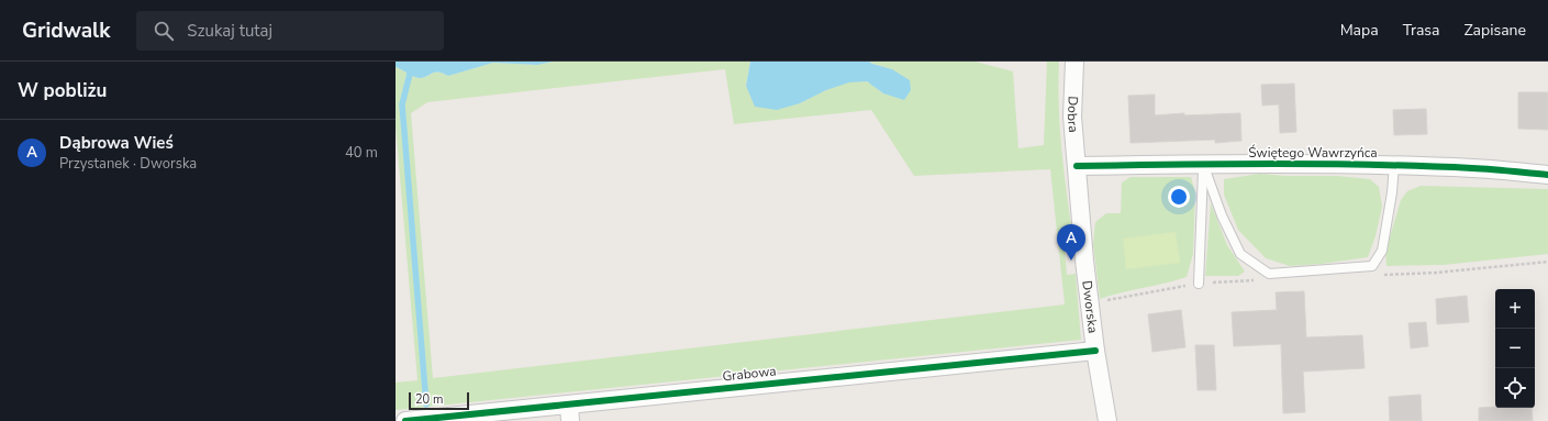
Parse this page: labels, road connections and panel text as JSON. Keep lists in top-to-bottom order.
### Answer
{
  "streets": {
    "street": [
      "Dobra",
      "Świętego Wawrzyńca",
      "Dworska",
      "Grabowa"
    ]
  },
  "crossings": [
    ["Dobra", "Świętego Wawrzyńca"],
    ["Dobra", "Dworska"],
    ["Świętego Wawrzyńca", "Dworska"],
    ["Dworska", "Grabowa"]
  ],
  "scale_bar": "20 m",
  "page": {
    "header": "Gridwalk",
    "search": "Szukaj tutaj",
    "nav": ["Mapa", "Trasa", "Zapisane"],
    "heading": "W pobliżu",
    "list": [
      {
        "mark": "A",
        "name": "Dąbrowa Wieś",
        "note": "Przystanek · Dworska",
        "value": "40 m"
      }
    ],
    "pins": "A",
    "map_buttons": ["+", "−"],
    "scale": "20 m"
  }
}
